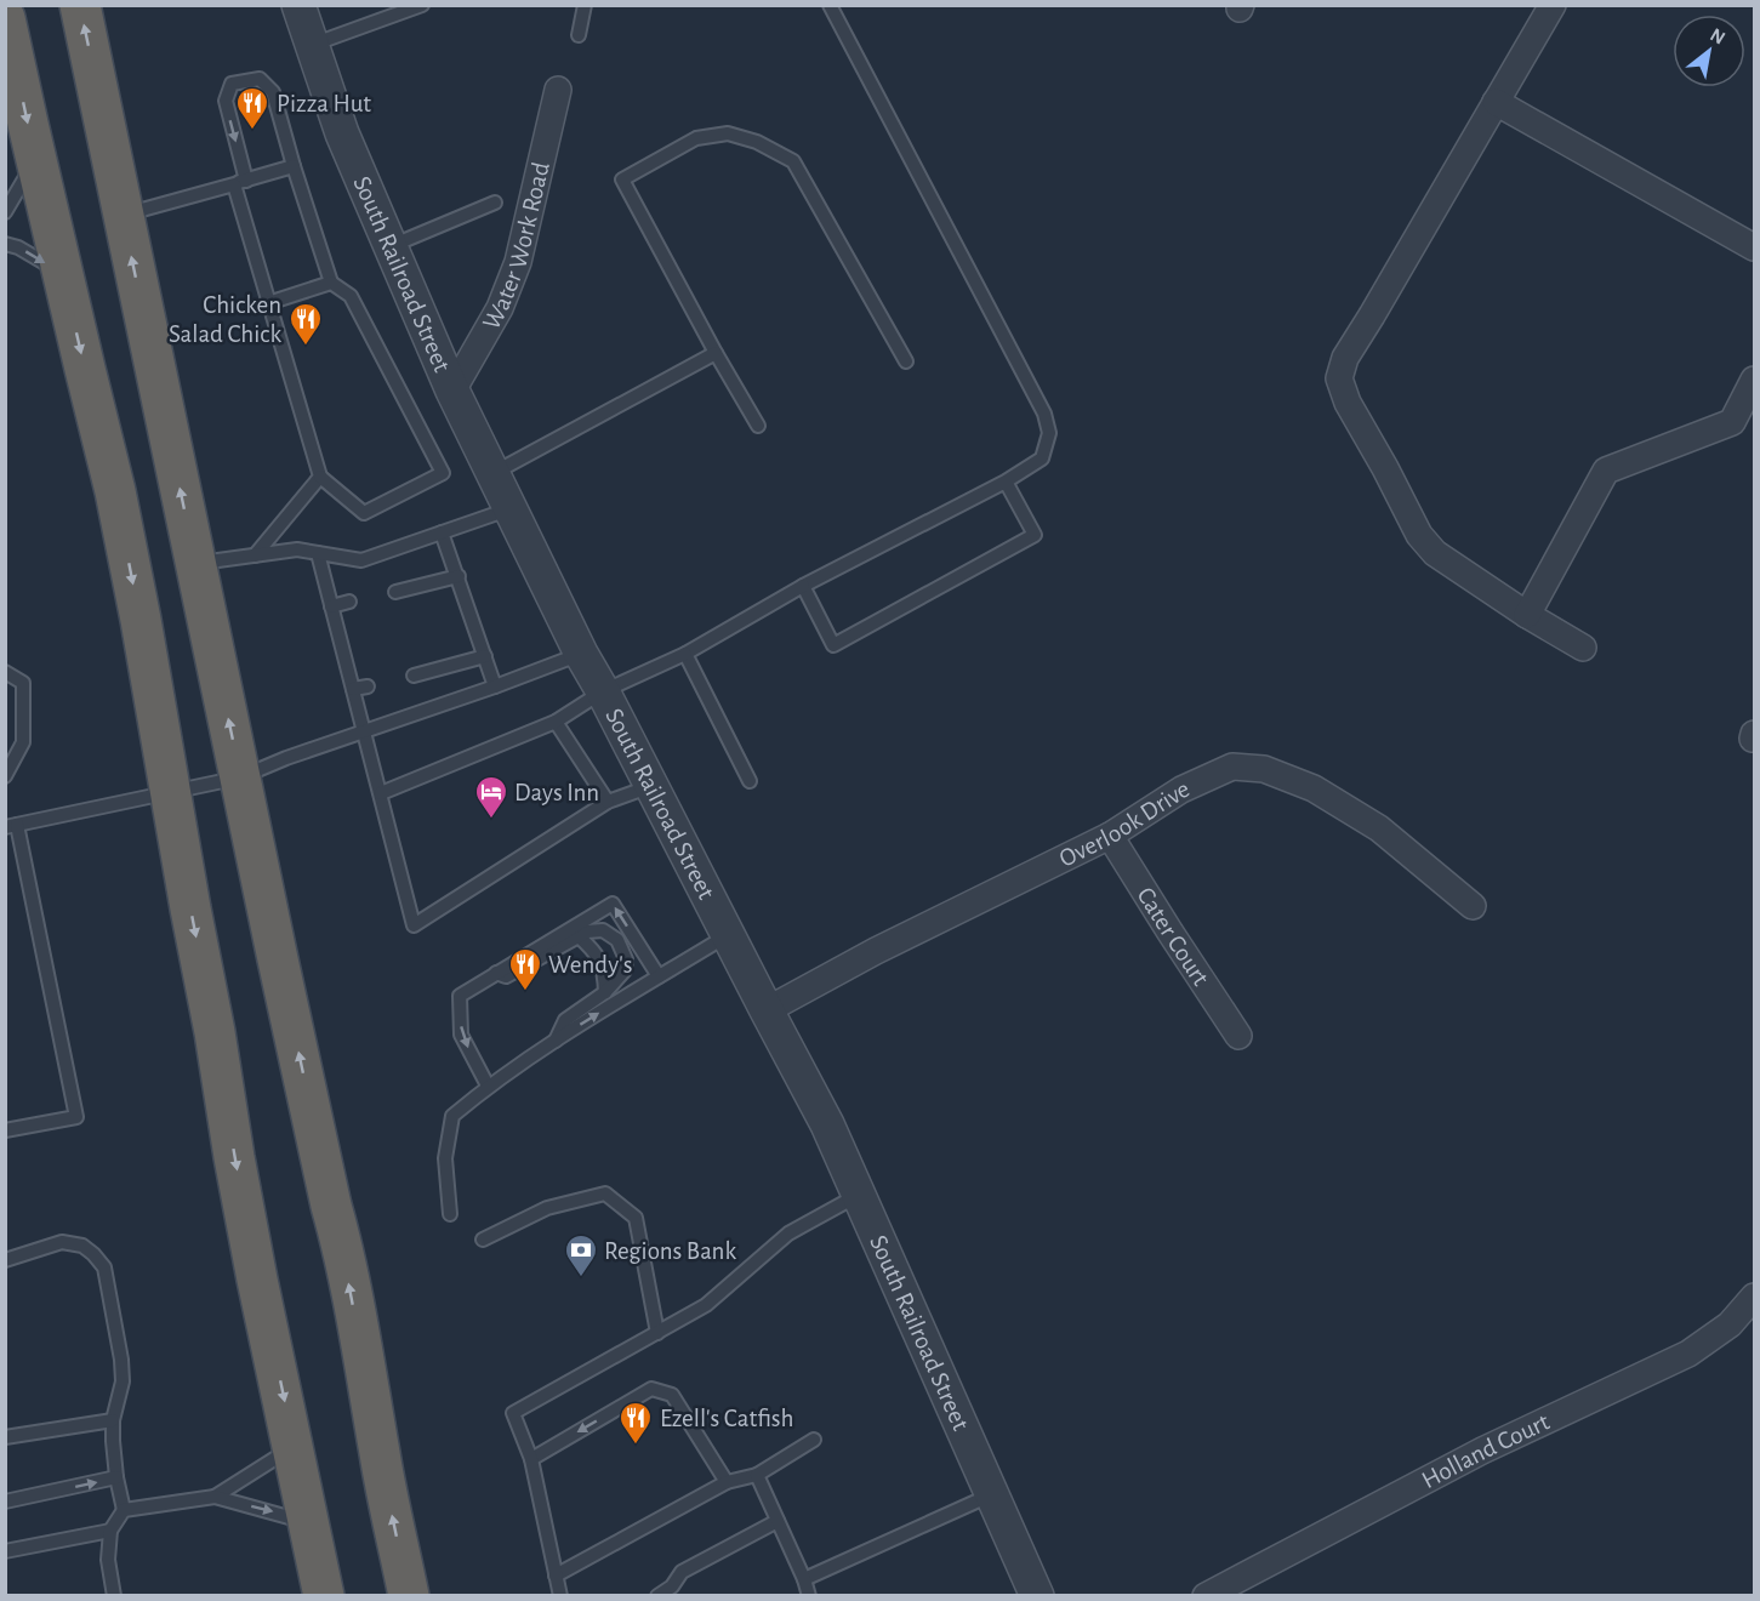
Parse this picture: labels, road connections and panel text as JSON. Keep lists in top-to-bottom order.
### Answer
{
  "streets": {
    "street": [
      "Water Work Road",
      "South Railroad Street",
      "Overlook Drive",
      "Cater Court",
      "Holland Court"
    ]
  },
  "crossings": [
    ["Water Work Road", "South Railroad Street"],
    ["South Railroad Street", "Overlook Drive"],
    ["Overlook Drive", "Cater Court"]
  ],
  "places": {
    "restaurant": [
      "Pizza Hut",
      "Chicken Salad Chick",
      "Wendy's",
      "Ezell's Catfish"
    ],
    "hotel": ["Days Inn"],
    "bank": ["Regions Bank"]
  },
  "north": "top right"
}
